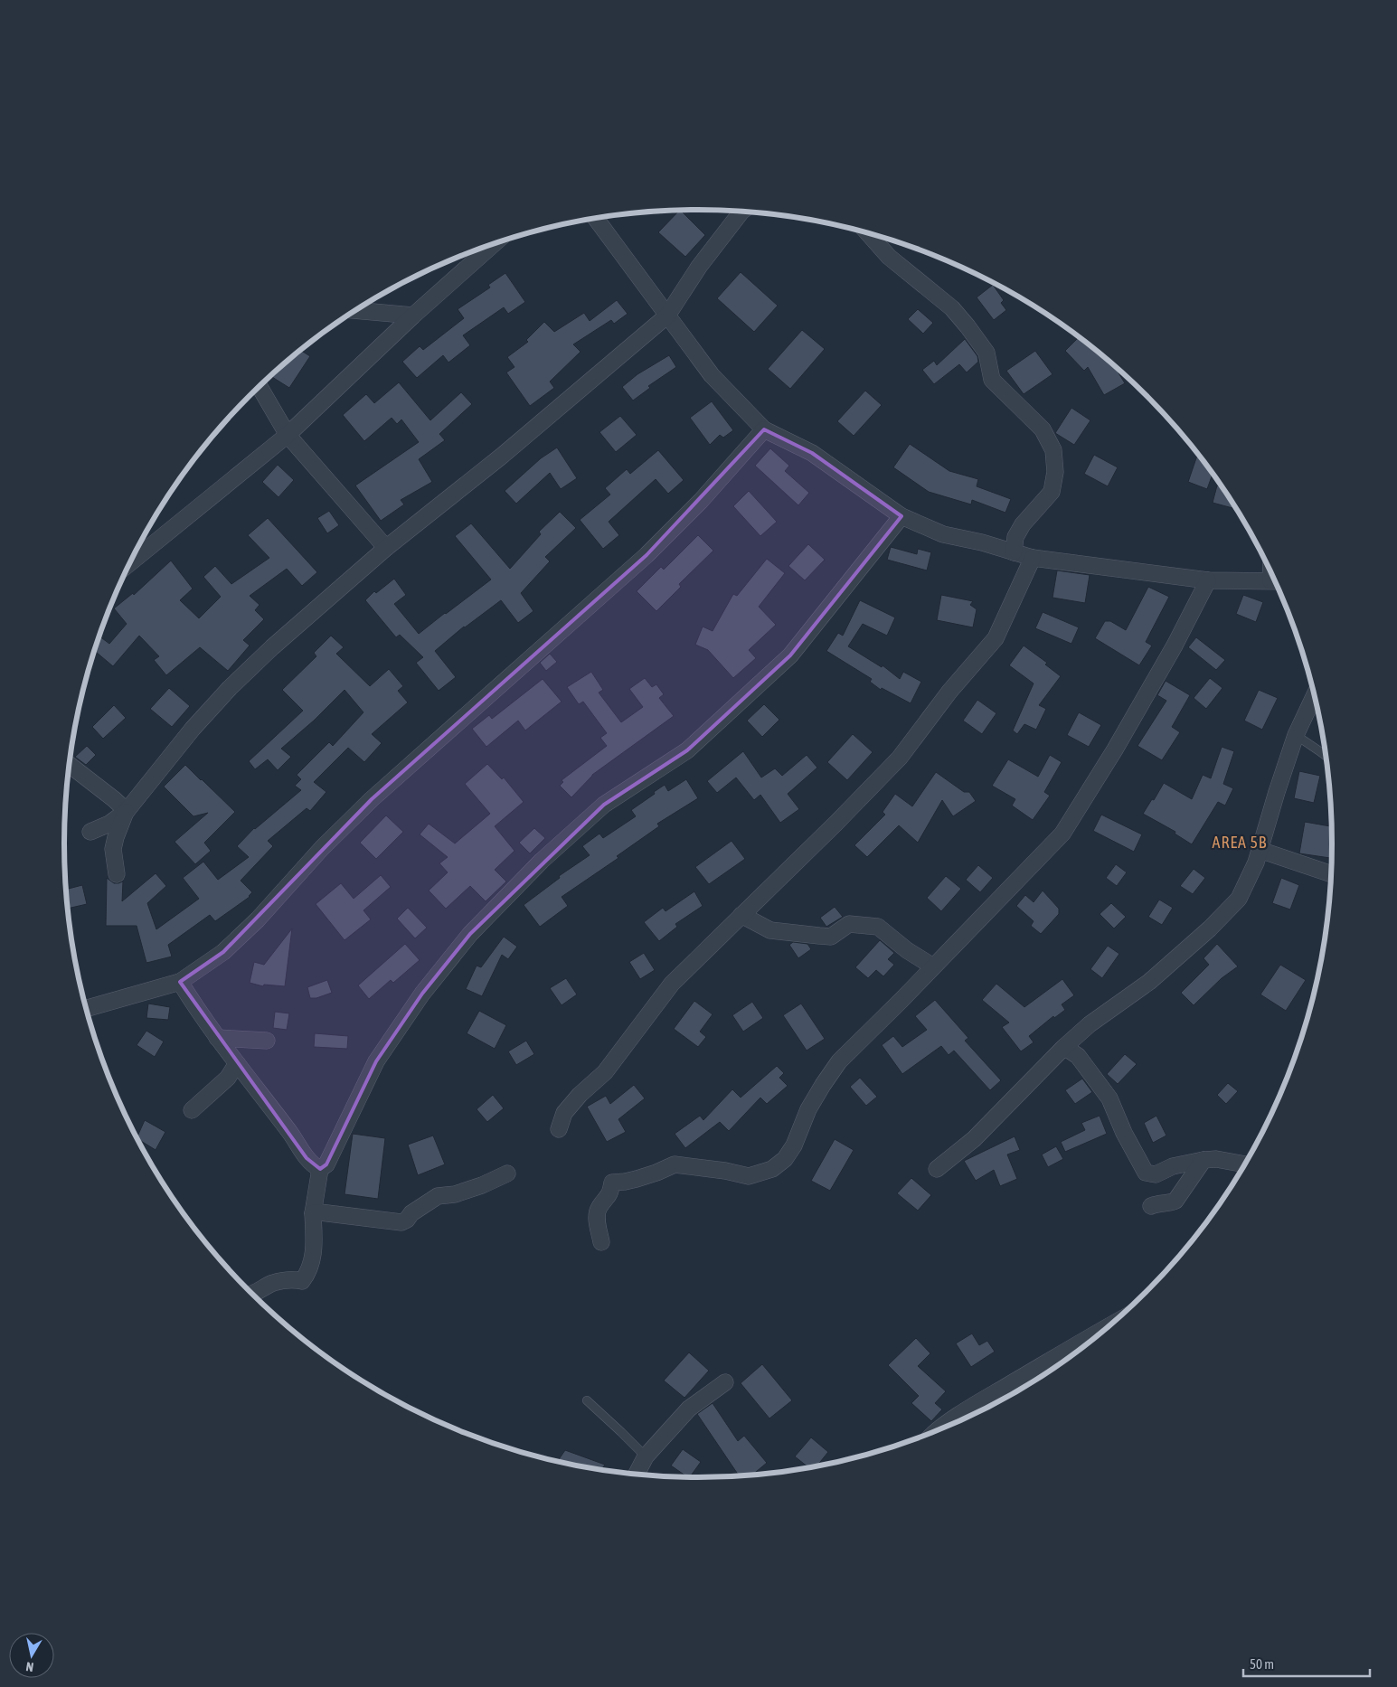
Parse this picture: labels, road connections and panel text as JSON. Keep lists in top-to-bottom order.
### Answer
{
  "districts": ["AREA 5B"],
  "scale_bar": "50 m",
  "north": "bottom"
}
